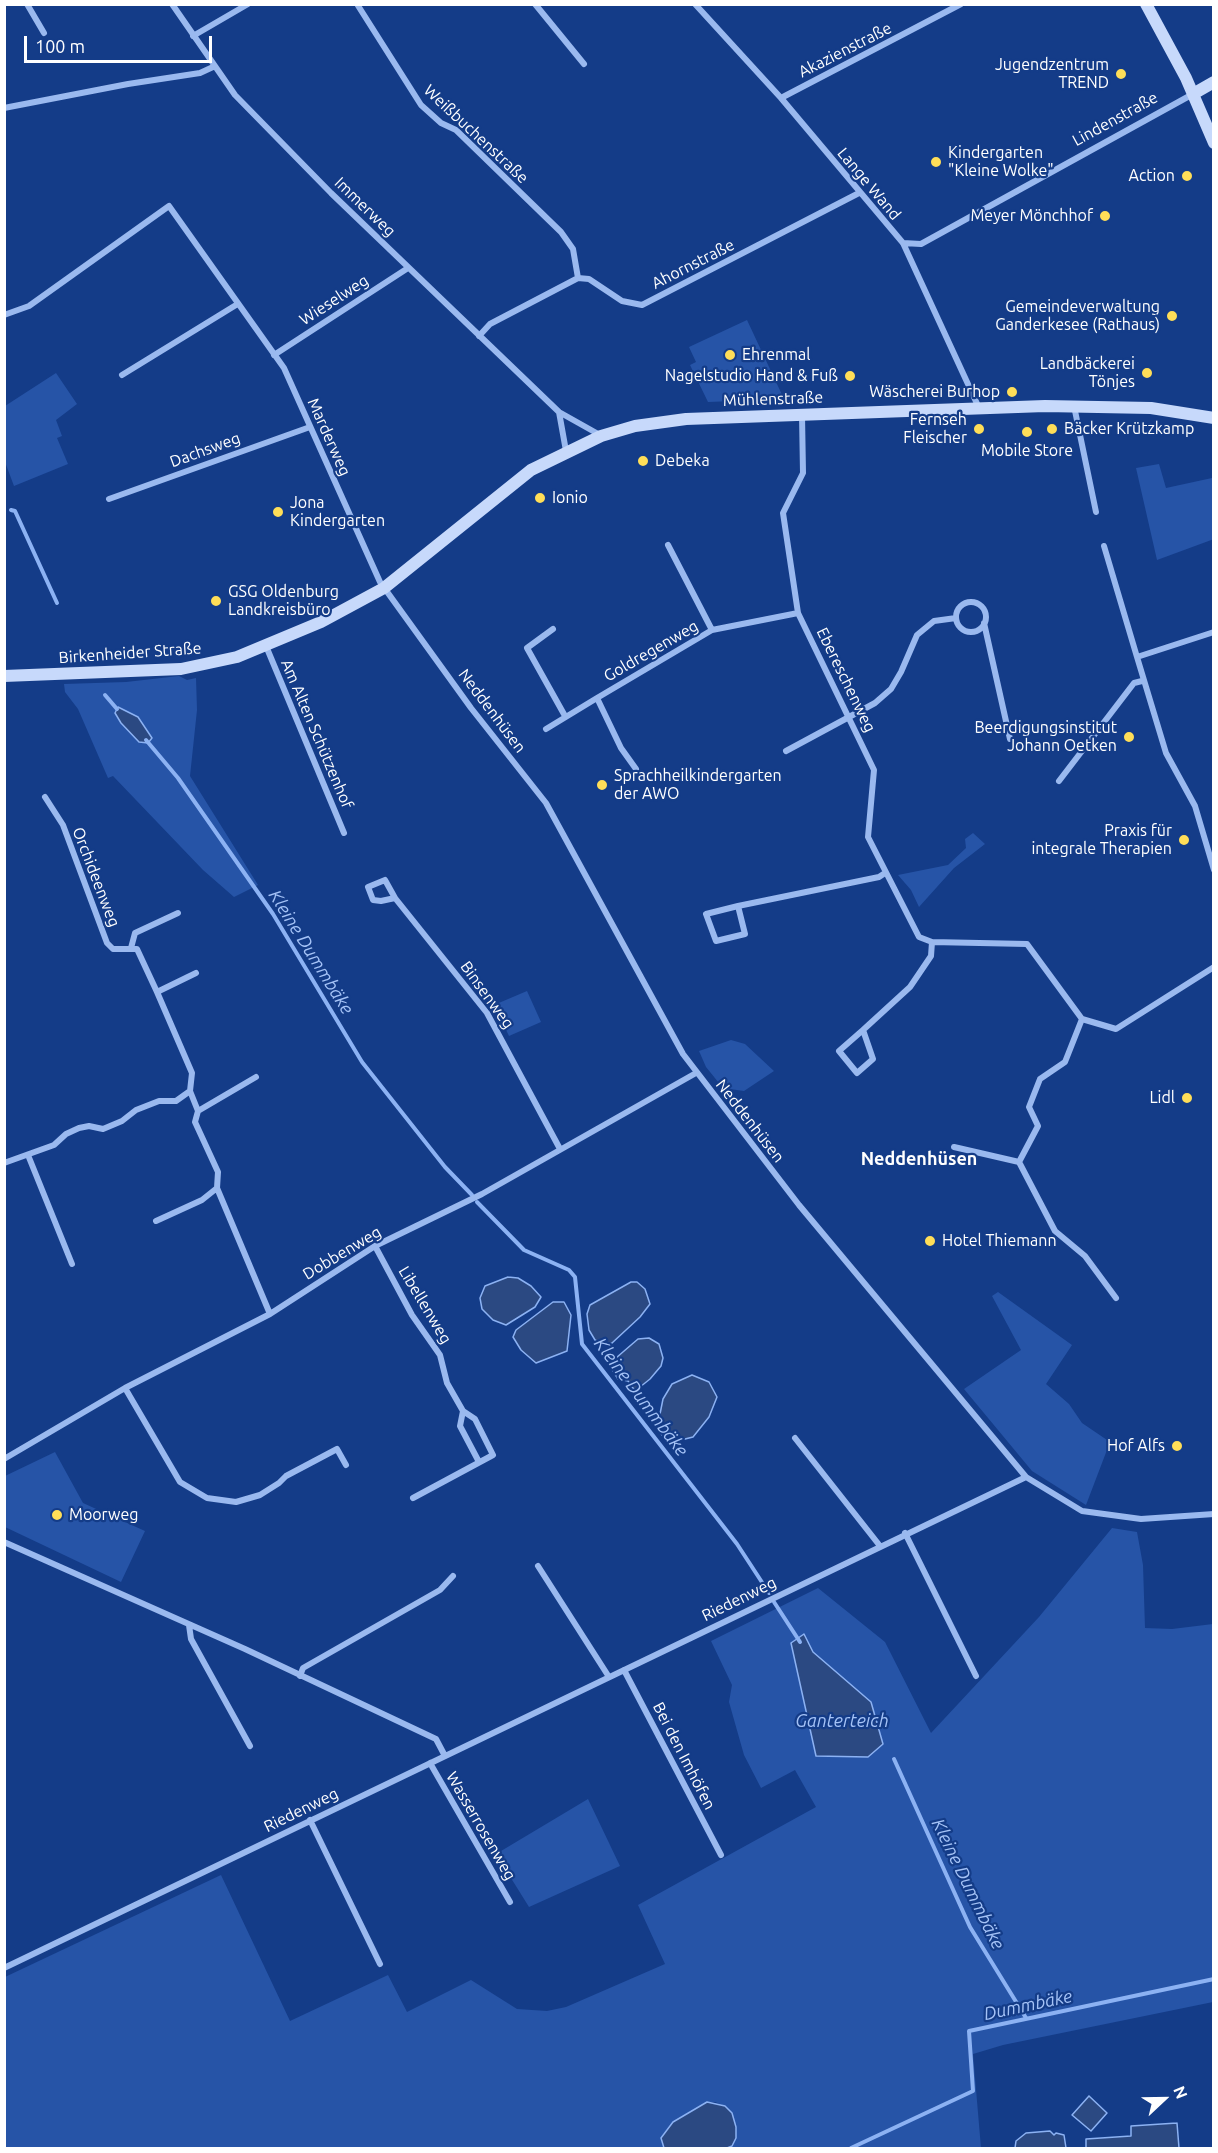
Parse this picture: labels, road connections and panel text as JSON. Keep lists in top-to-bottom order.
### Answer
{
  "streets": {
    "street": [
      "Akazienstraße",
      "Lindenstraße",
      "Weißbuchenstraße",
      "Lange Wand",
      "Immerweg",
      "Ahornstraße",
      "Wieselweg",
      "Mühlenstraße",
      "Marderweg",
      "Dachsweg",
      "Goldregenweg",
      "Birkenheider Straße",
      "Ebereschenweg",
      "Neddenhüsen",
      "Am Alten Schützenhof",
      "Orchideenweg",
      "Binsenweg",
      "Dobbenweg",
      "Libellenweg",
      "Riedenweg",
      "Bei den Imhöfen",
      "Wasserrosenweg"
    ]
  },
  "crossings": [
    ["Akazienstraße", "Lange Wand"],
    ["Lindenstraße", "Lange Wand"],
    ["Weißbuchenstraße", "Ahornstraße"],
    ["Lange Wand", "Ahornstraße"],
    ["Lange Wand", "Mühlenstraße"],
    ["Immerweg", "Wieselweg"],
    ["Immerweg", "Mühlenstraße"],
    ["Wieselweg", "Marderweg"],
    ["Mühlenstraße", "Marderweg"],
    ["Mühlenstraße", "Birkenheider Straße"],
    ["Mühlenstraße", "Ebereschenweg"],
    ["Mühlenstraße", "Neddenhüsen"],
    ["Marderweg", "Dachsweg"],
    ["Marderweg", "Birkenheider Straße"],
    ["Marderweg", "Neddenhüsen"],
    ["Goldregenweg", "Ebereschenweg"],
    ["Birkenheider Straße", "Neddenhüsen"],
    ["Birkenheider Straße", "Am Alten Schützenhof"],
    ["Neddenhüsen", "Dobbenweg"],
    ["Neddenhüsen", "Riedenweg"],
    ["Binsenweg", "Dobbenweg"],
    ["Dobbenweg", "Libellenweg"],
    ["Riedenweg", "Bei den Imhöfen"],
    ["Riedenweg", "Wasserrosenweg"]
  ],
  "districts": ["Neddenhüsen"],
  "water": ["Kleine Dummbäke", "Ganterteich", "Dummbäke"],
  "places": [
    "Jugendzentrum TREND",
    "Kindergarten \"Kleine Wolke\"",
    "Action",
    "Meyer Mönchhof",
    "Gemeindeverwaltung Ganderkesee (Rathaus)",
    "Ehrenmal",
    "Landbäckerei Tönjes",
    "Nagelstudio Hand & Fuß",
    "Wäscherei Burhop",
    "Fernseh Fleischer",
    "Bäcker Krützkamp",
    "Mobile Store",
    "Debeka",
    "Ionio",
    "Jona Kindergarten",
    "GSG Oldenburg Landkreisbüro",
    "Beerdigungsinstitut Johann Oetken",
    "Sprachheilkindergarten der AWO",
    "Praxis für integrale Therapien",
    "Lidl",
    "Hotel Thiemann",
    "Hof Alfs",
    "Moorweg"
  ],
  "scale_bar": "100 m",
  "north": "right"
}
